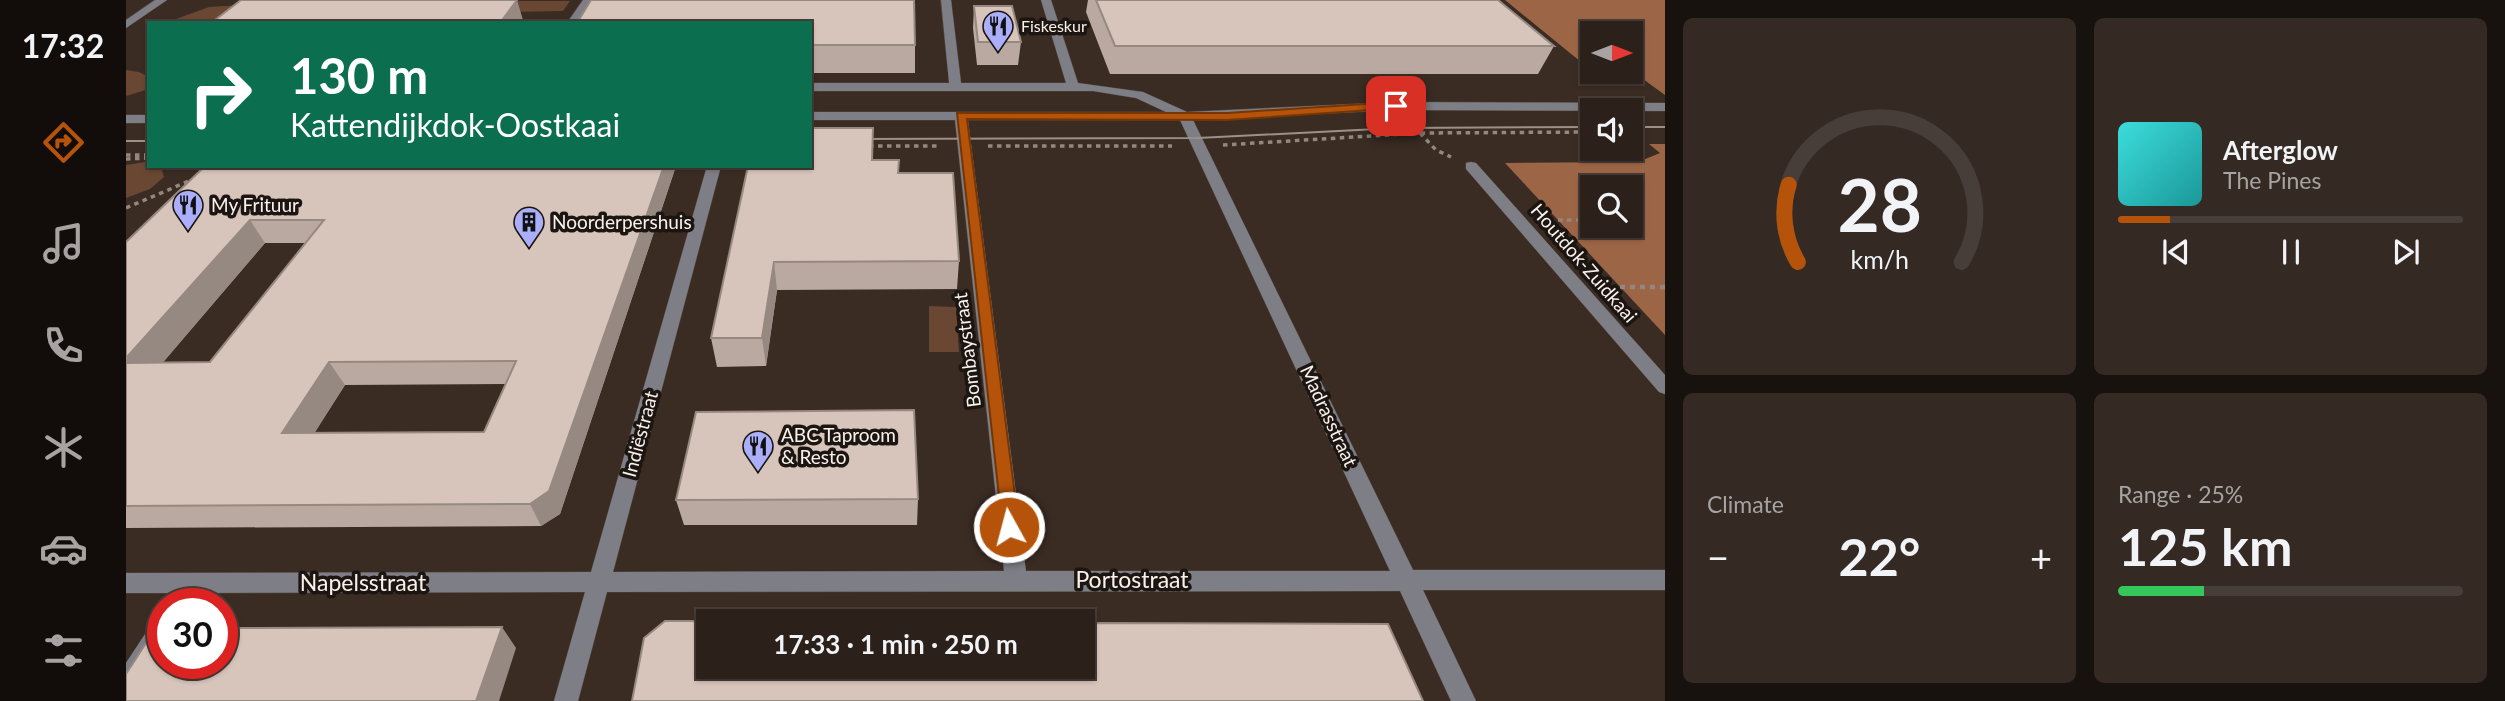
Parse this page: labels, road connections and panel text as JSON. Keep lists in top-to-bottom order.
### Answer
{
  "streets": {
    "street": [
      "Houtdok-Zuidkaai",
      "Bombaystraat",
      "Madrasstraat",
      "Indiëstraat",
      "Portostraat",
      "Napelsstraat"
    ]
  },
  "crossings": [
    ["Bombaystraat", "Portostraat"],
    ["Madrasstraat", "Portostraat"],
    ["Indiëstraat", "Portostraat"],
    ["Indiëstraat", "Napelsstraat"],
    ["Portostraat", "Napelsstraat"]
  ],
  "places": {
    "restaurant": ["Fiskeskur", "My Frituur", "ABC Taproom & Resto"],
    "building": ["Noorderpershuis"]
  },
  "north": "right",
  "page": {
    "tabs": "17:32",
    "turn": ["130 m", "Kattendijkdok-Oostkaai"],
    "song": ["Afterglow", "The Pines"],
    "tile": [
      "Climate",
      ["Range · 25%", "125 km"]
    ],
    "heat": ["−", "22°", "+"],
    "limit": "30",
    "trip": "17:33 · 1 min · 250 m",
    "gauge": ["28", "km/h"]
  }
}
